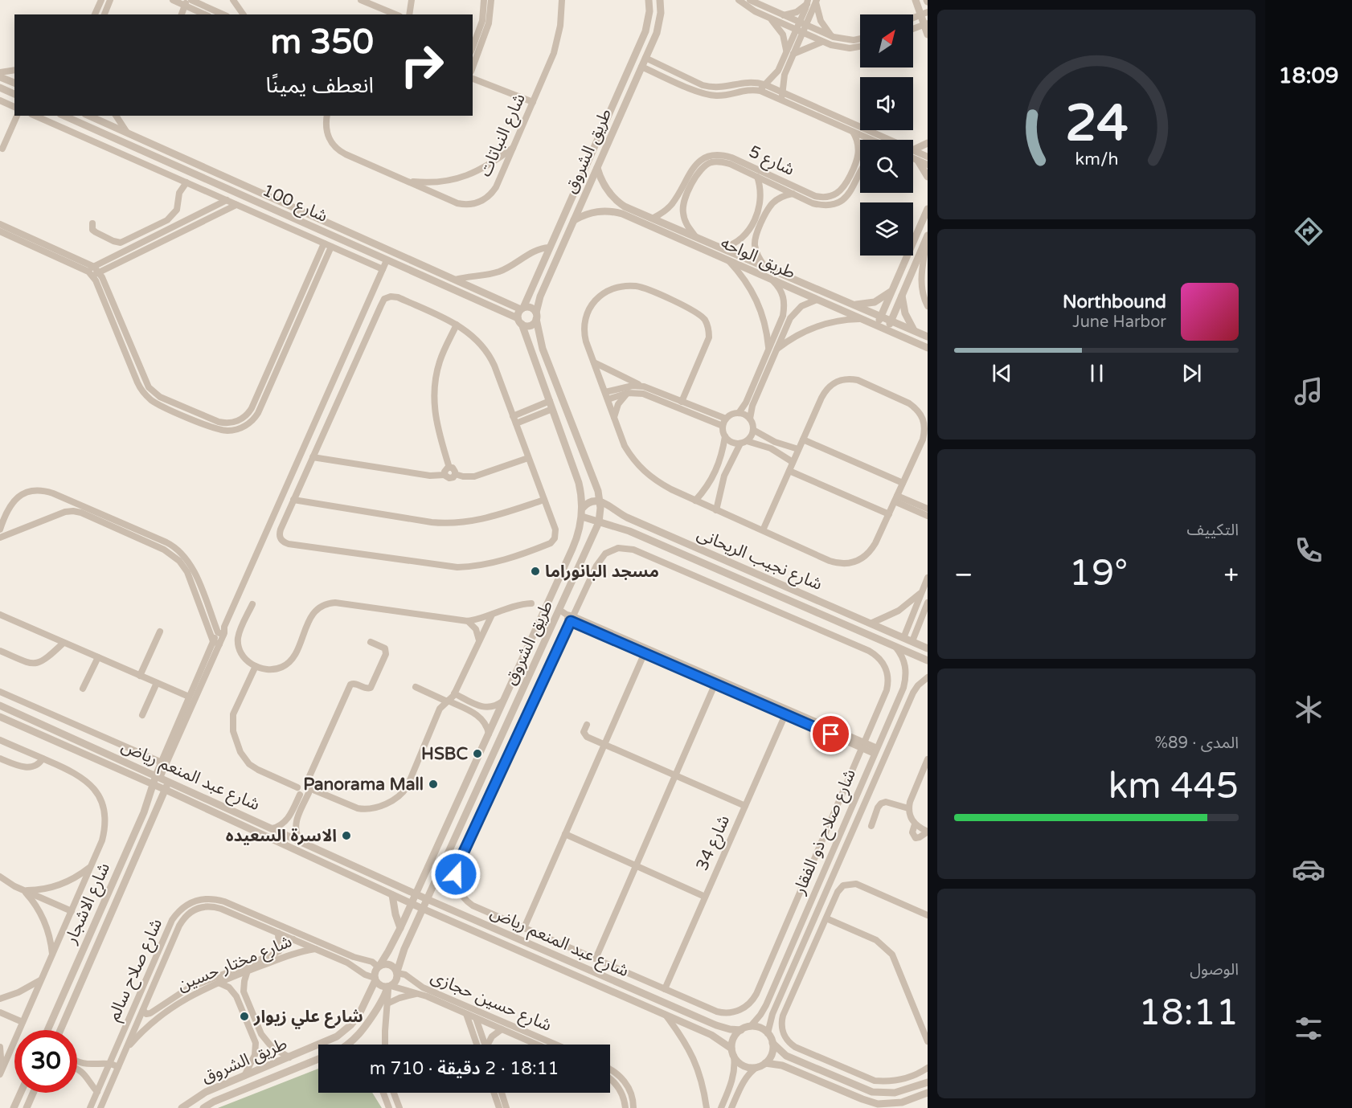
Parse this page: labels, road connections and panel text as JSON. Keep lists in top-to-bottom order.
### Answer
{
  "streets": {
    "street": [
      "شارع النباتات",
      "طريق الشروق",
      "شارع 5",
      "شارع 100",
      "طريق الواحه",
      "شارع نجيب الريحانى",
      "شارع عبد المنعم رياض",
      "شارع صلاح ذو الفقار",
      "شارع 34",
      "شارع الاشجار",
      "شارع مختار حسين",
      "شارع صلاح سالم",
      "شارع حسين حجازى"
    ]
  },
  "crossings": [
    ["طريق الشروق", "شارع 100"],
    ["طريق الشروق", "طريق الواحه"],
    ["طريق الشروق", "شارع نجيب الريحانى"],
    ["طريق الشروق", "شارع عبد المنعم رياض"],
    ["طريق الشروق", "شارع مختار حسين"],
    ["طريق الشروق", "شارع صلاح سالم"],
    ["طريق الشروق", "شارع حسين حجازى"],
    ["شارع 5", "طريق الواحه"],
    ["شارع نجيب الريحانى", "شارع صلاح ذو الفقار"],
    ["شارع عبد المنعم رياض", "شارع صلاح ذو الفقار"],
    ["شارع عبد المنعم رياض", "شارع الاشجار"],
    ["شارع مختار حسين", "شارع صلاح سالم"],
    ["شارع صلاح سالم", "شارع حسين حجازى"]
  ],
  "places": [
    "مسجد البانوراما",
    "HSBC",
    "Panorama Mall",
    "الاسرة السعيده",
    "شارع علي زيوار"
  ],
  "north": "top right",
  "page": {
    "tabs": "18:09",
    "turn": ["350 m", "انعطف يمينًا"],
    "song": ["Northbound", "June Harbor"],
    "tile": [
      "التكييف",
      ["المدى · 89%", "445 km"],
      ["الوصول", "18:11"]
    ],
    "heat": ["−", "19°", "+"],
    "limit": "30",
    "trip": "18:11 · 2 دقيقة · 710 m",
    "gauge": ["24", "km/h"]
  }
}
